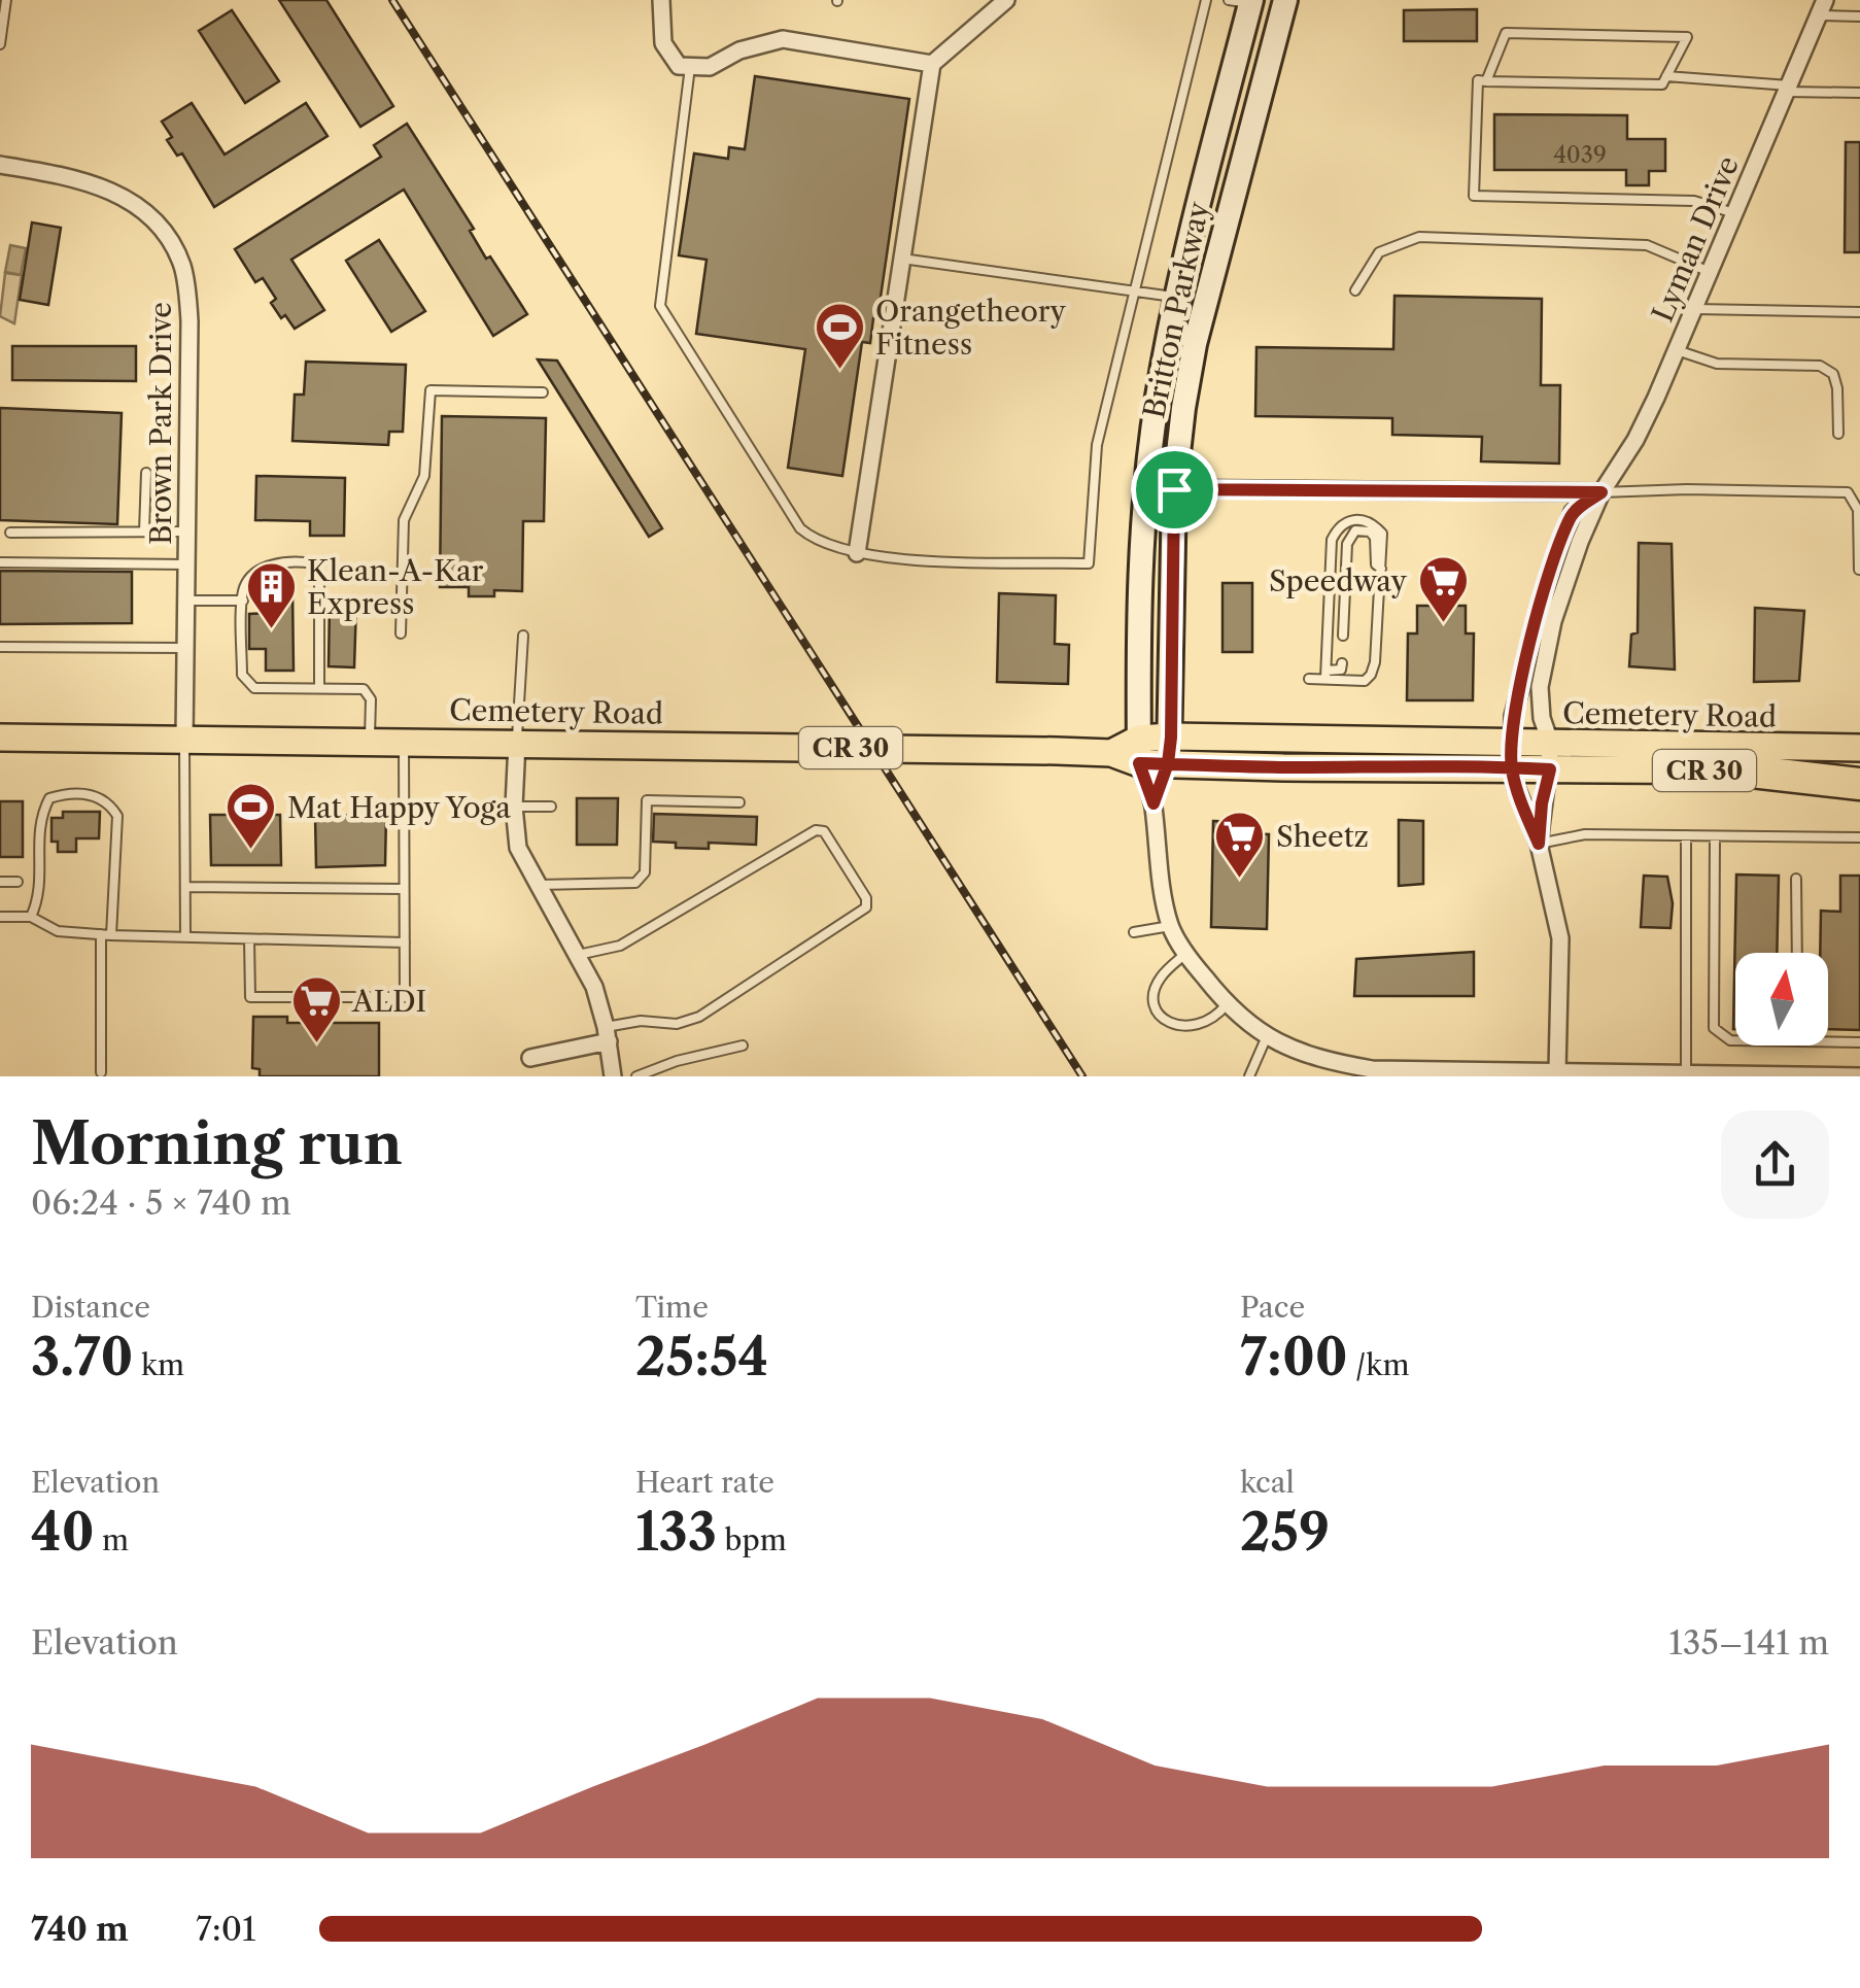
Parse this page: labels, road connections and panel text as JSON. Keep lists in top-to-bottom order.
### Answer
{
  "streets": {
    "main road": ["Britton Parkway", "Cemetery Road", "CR 30"],
    "street": ["Lyman Drive", "Brown Park Drive"]
  },
  "crossings": [
    ["Lyman Drive", "Cemetery Road"],
    ["Britton Parkway", "Cemetery Road"],
    ["Brown Park Drive", "Cemetery Road"]
  ],
  "places": {
    "sports": ["Orangetheory Fitness", "Mat Happy Yoga"],
    "supermarket": ["Speedway", "Sheetz", "ALDI"],
    "building": ["Klean-A-Kar Express"]
  },
  "house_numbers": ["4039"],
  "north": "top",
  "page": {
    "heading": ["Morning run", "06:24 · 5 × 740 m"],
    "stats": [
      ["Distance", "3.70 km"],
      ["Time", "25:54"],
      ["Pace", "7:00 /km"],
      ["Elevation", "40 m"],
      ["Heart rate", "133 bpm"],
      ["kcal", "259"]
    ],
    "chart": ["Elevation", "135–141 m"],
    "list": [
      {
        "name": "740 m",
        "note": "7:01"
      }
    ]
  }
}
